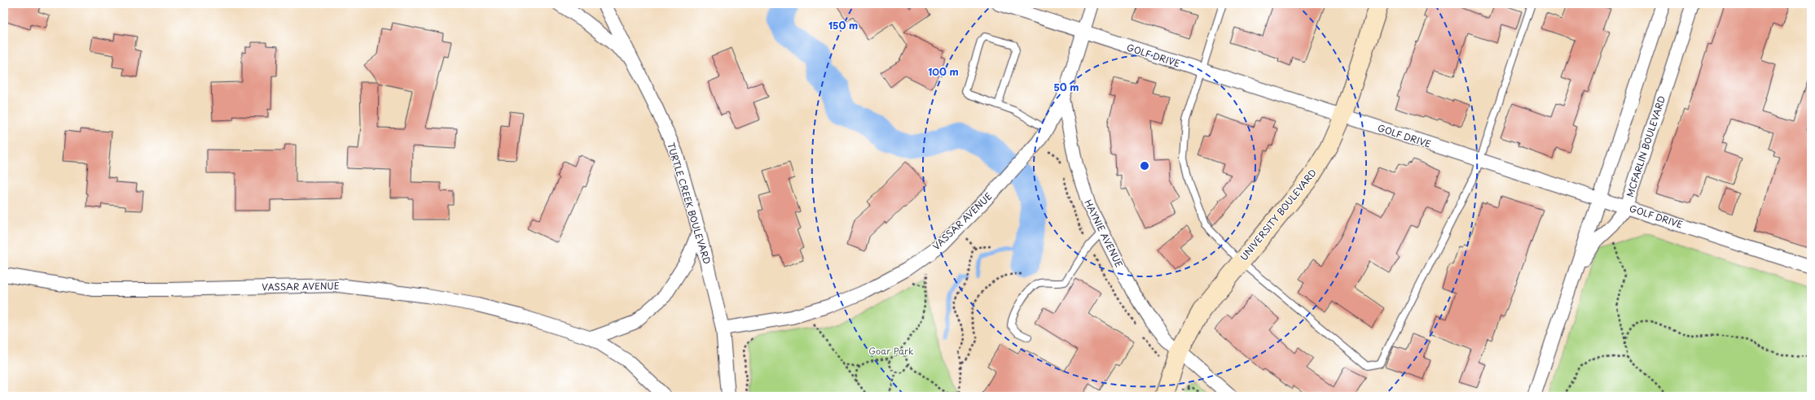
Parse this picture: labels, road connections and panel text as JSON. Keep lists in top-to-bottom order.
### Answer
{
  "streets": {
    "street": [
      "GOLF DRIVE",
      "MCFARLIN BOULEVARD",
      "TURTLE CREEK BOULEVARD",
      "UNIVERSITY BOULEVARD",
      "VASSAR AVENUE",
      "HAYNIE AVENUE"
    ]
  },
  "crossings": [
    ["GOLF DRIVE", "MCFARLIN BOULEVARD"],
    ["GOLF DRIVE", "UNIVERSITY BOULEVARD"],
    ["GOLF DRIVE", "VASSAR AVENUE"],
    ["TURTLE CREEK BOULEVARD", "VASSAR AVENUE"],
    ["UNIVERSITY BOULEVARD", "HAYNIE AVENUE"],
    ["VASSAR AVENUE", "HAYNIE AVENUE"]
  ],
  "parks": ["Goar Park"],
  "rings": ["150 m", "100 m", "50 m"]
}
